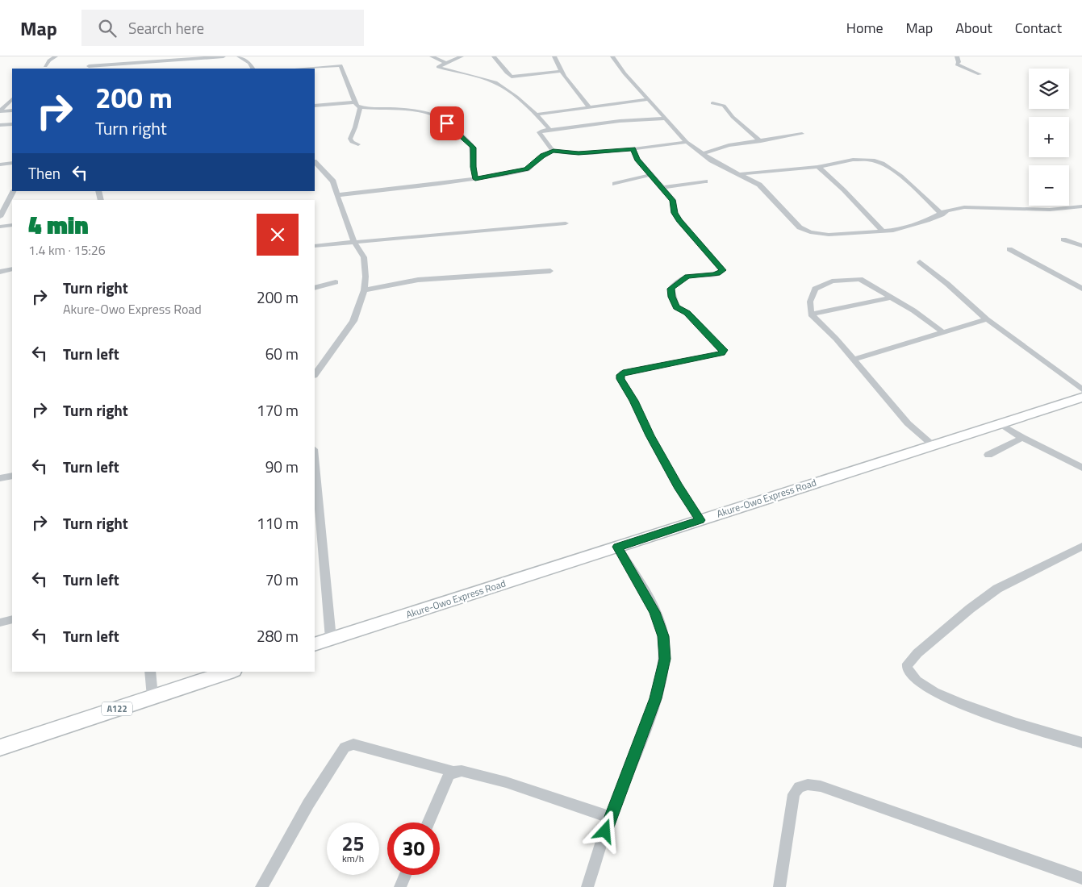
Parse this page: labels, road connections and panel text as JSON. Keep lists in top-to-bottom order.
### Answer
{
  "streets": {
    "highway": ["Akure-Owo Express Road", "A122"]
  },
  "page": {
    "header": "Map",
    "search": "Search here",
    "nav": [
      "Home",
      "Map",
      "About",
      "Contact"
    ],
    "map_buttons": ["+", "−"],
    "turn": ["200 m", "Turn right"],
    "then": "Then",
    "heading": ["4 min", "1.4 km · 15:26"],
    "list": [
      {
        "name": "Turn right",
        "note": "Akure-Owo Express Road",
        "value": "200 m"
      },
      {
        "name": "Turn left",
        "value": "60 m"
      },
      {
        "name": "Turn right",
        "value": "170 m"
      },
      {
        "name": "Turn left",
        "value": "90 m"
      },
      {
        "name": "Turn right",
        "value": "110 m"
      },
      {
        "name": "Turn left",
        "value": "70 m"
      },
      {
        "name": "Turn left",
        "value": "280 m"
      }
    ],
    "speed": "25 km/h",
    "limit": "30"
  }
}
